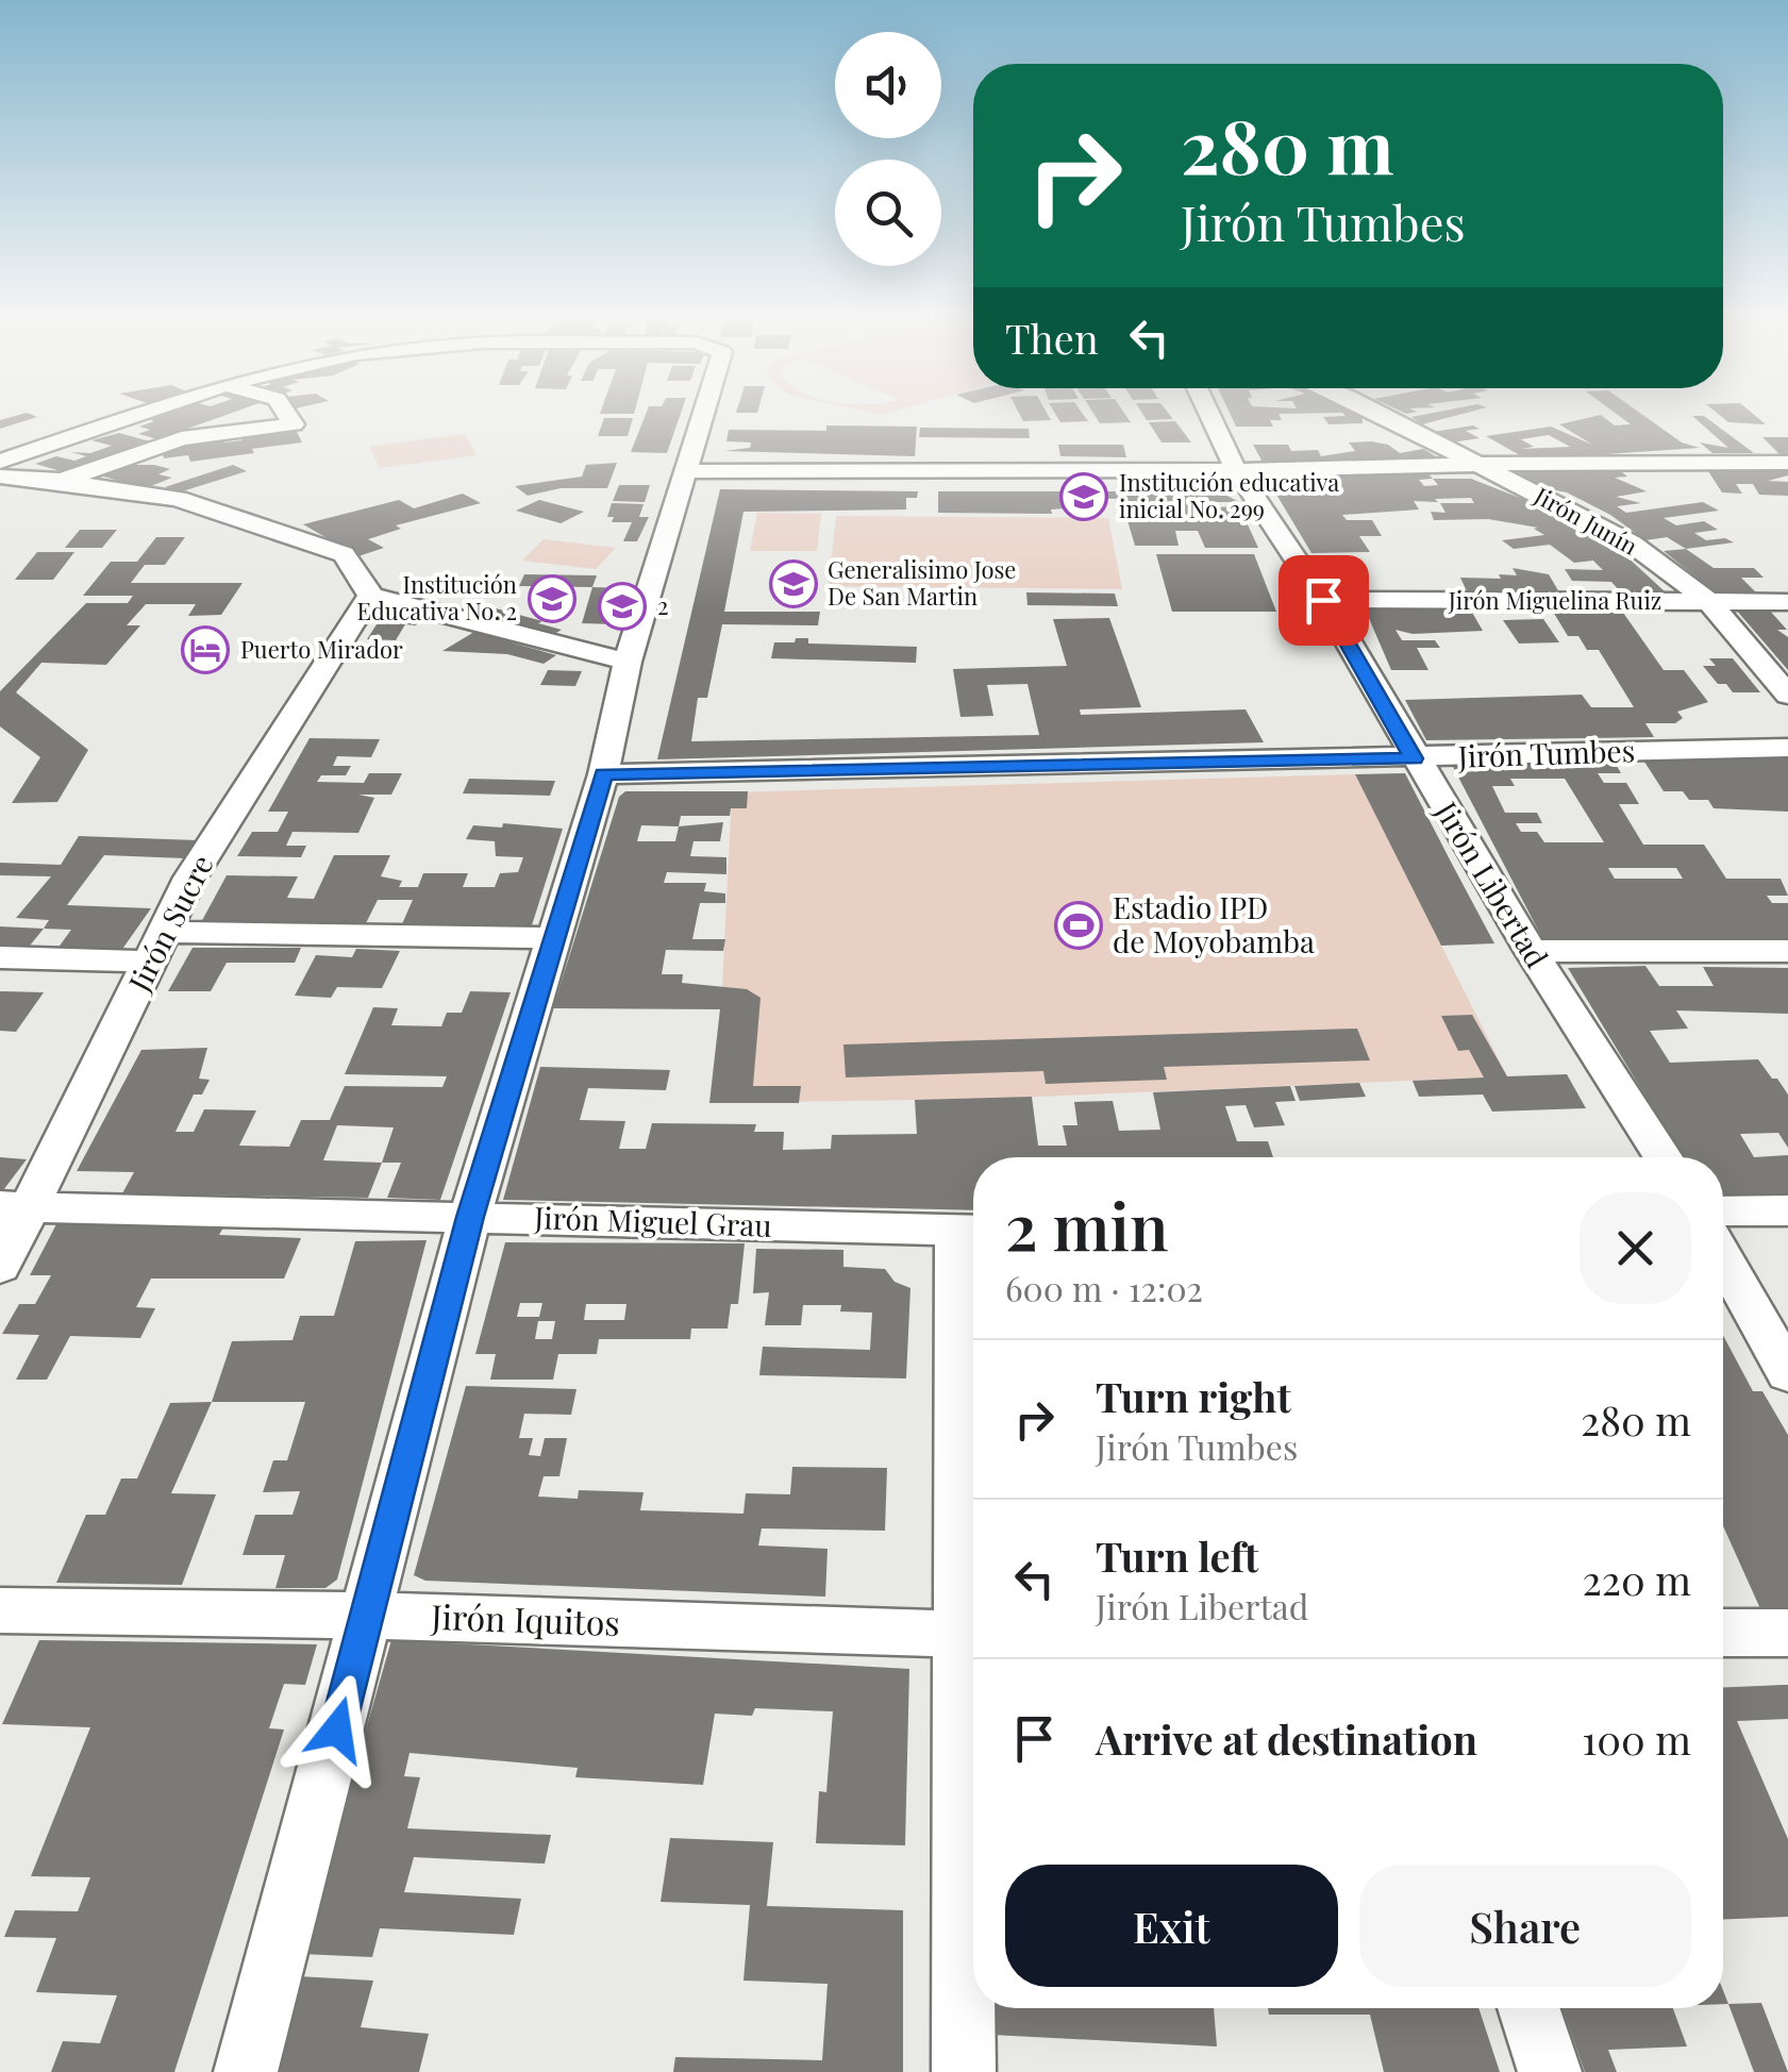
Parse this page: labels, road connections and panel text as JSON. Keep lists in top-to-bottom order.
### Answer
{
  "streets": {
    "street": [
      "Jirón Junín",
      "Jirón Miguelina Ruiz",
      "Jirón Tumbes",
      "Jirón Libertad",
      "Jirón Sucre",
      "Jirón Miguel Grau",
      "Jirón Iquitos"
    ]
  },
  "crossings": [
    ["Jirón Junín", "Jirón Miguelina Ruiz"],
    ["Jirón Miguelina Ruiz", "Jirón Libertad"],
    ["Jirón Tumbes", "Jirón Libertad"],
    ["Jirón Sucre", "Jirón Miguel Grau"]
  ],
  "places": {
    "school or university": [
      "Institución educativa inicial No. 299",
      "Generalisimo Jose De San Martin",
      "Institución Educativa No. 2",
      "2"
    ],
    "hotel": ["Puerto Mirador"],
    "sports": ["Estadio IPD de Moyobamba"]
  },
  "page": {
    "turn": ["280 m", "Jirón Tumbes"],
    "then": "Then",
    "heading": ["2 min", "600 m · 12:02"],
    "list": [
      {
        "name": "Turn right",
        "note": "Jirón Tumbes",
        "value": "280 m"
      },
      {
        "name": "Turn left",
        "note": "Jirón Libertad",
        "value": "220 m"
      },
      {
        "name": "Arrive at destination",
        "value": "100 m"
      }
    ],
    "buttons": ["Exit", "Share"]
  }
}
